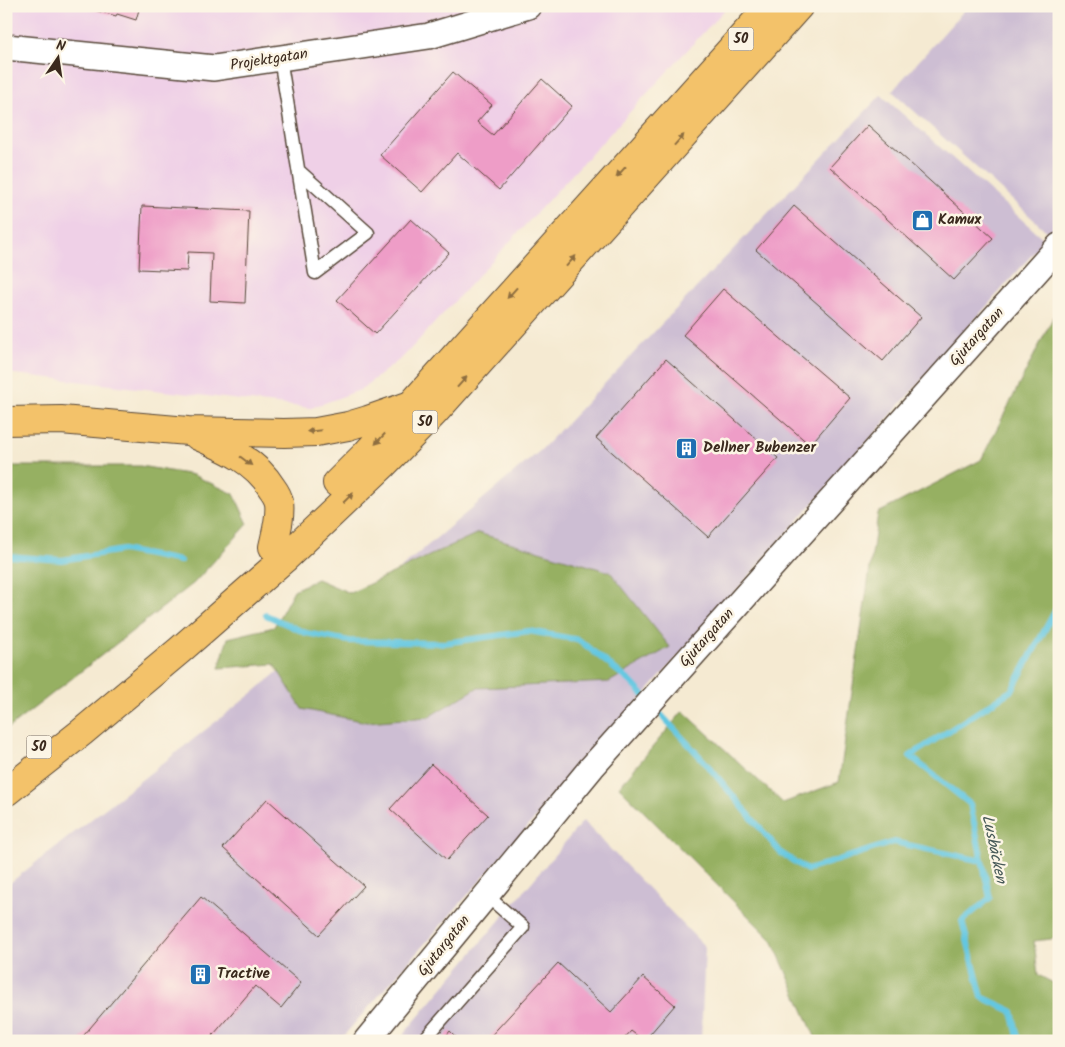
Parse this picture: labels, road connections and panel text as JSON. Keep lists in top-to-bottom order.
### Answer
{
  "streets": {
    "highway": ["50"],
    "street": ["Projektgatan", "Gjutargatan"]
  },
  "water": ["Lusbäcken"],
  "places": {
    "shop": ["Kamux"],
    "building": ["Dellner Bubenzer", "Tractive"]
  },
  "north": "top"
}
